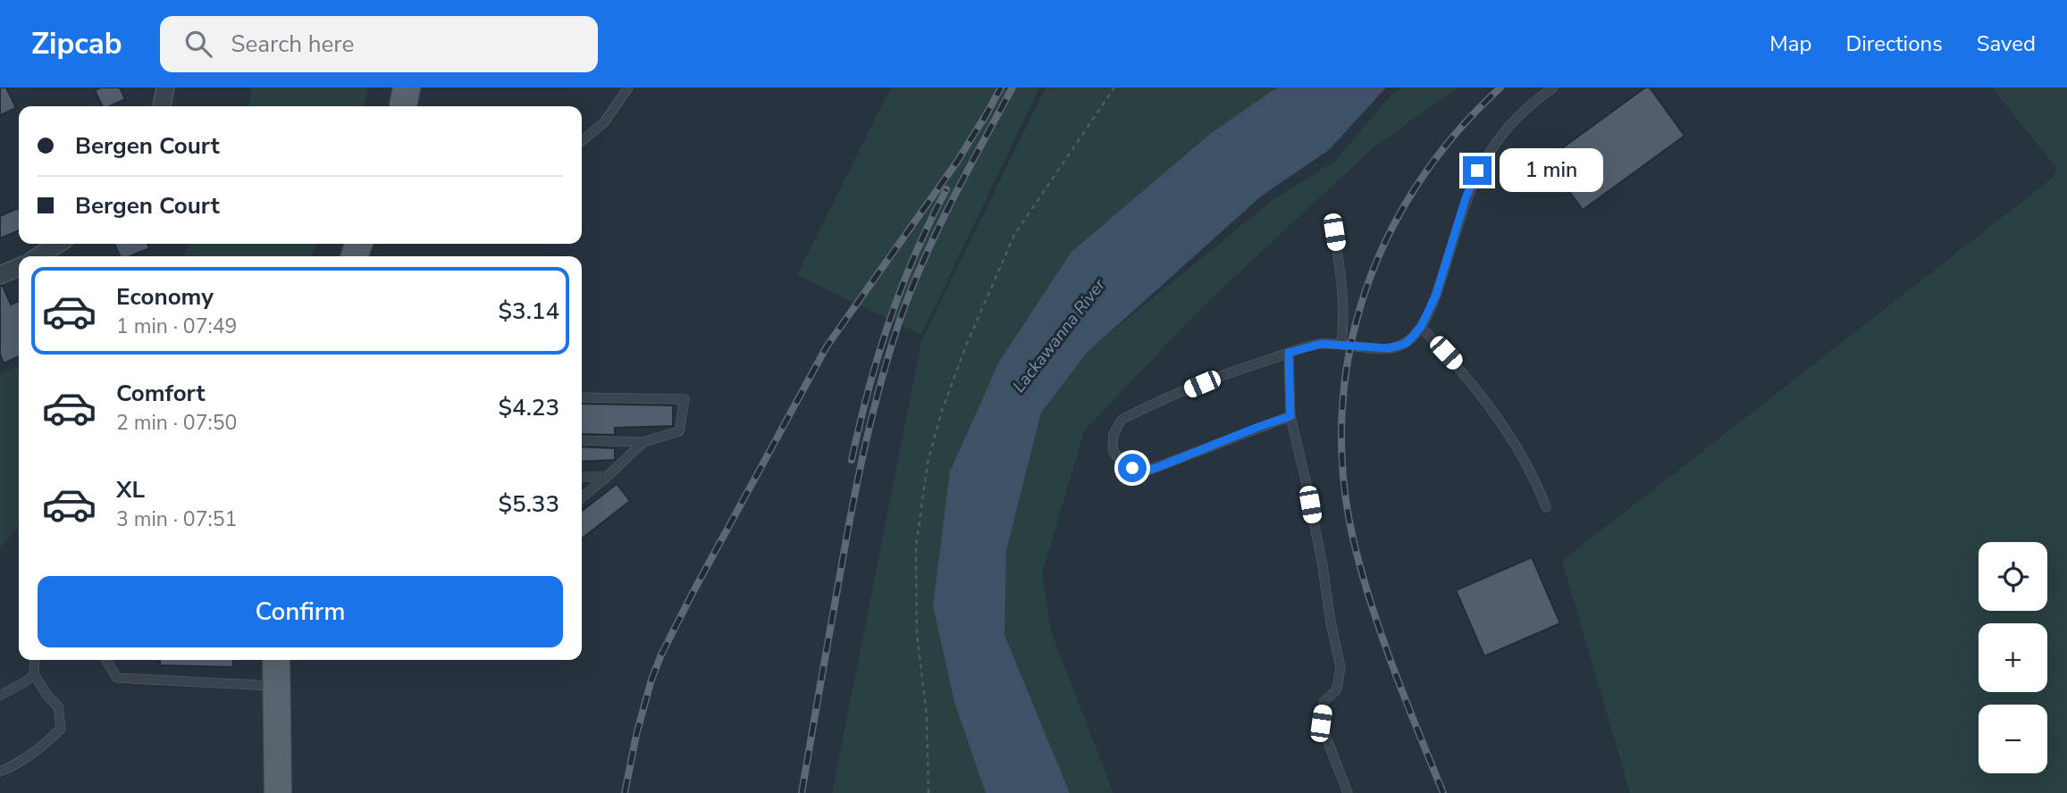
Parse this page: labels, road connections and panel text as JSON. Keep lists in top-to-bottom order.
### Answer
{
  "water": ["Lackawanna River"],
  "page": {
    "header": "Zipcab",
    "search": "Search here",
    "nav": ["Map", "Directions", "Saved"],
    "banner": ["Bergen Court", "Bergen Court"],
    "bubble": "1 min",
    "list": [
      {
        "name": "Economy",
        "note": "1 min · 07:49",
        "value": "$3.14"
      },
      {
        "name": "Comfort",
        "note": "2 min · 07:50",
        "value": "$4.23"
      },
      {
        "name": "XL",
        "note": "3 min · 07:51",
        "value": "$5.33"
      }
    ],
    "map_buttons": ["+", "−"],
    "buttons": "Confirm"
  }
}
